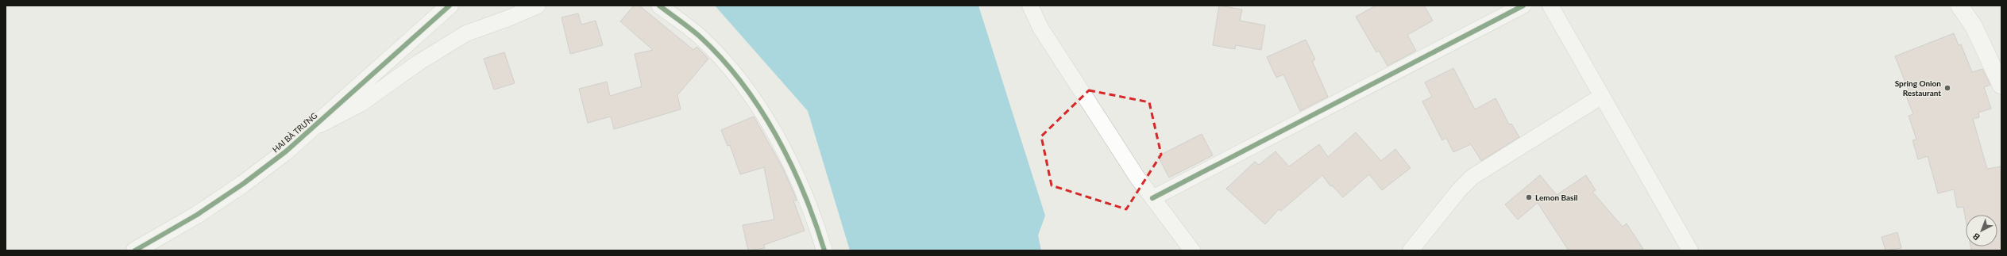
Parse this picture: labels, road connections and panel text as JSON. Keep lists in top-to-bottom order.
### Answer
{
  "streets": {
    "street": ["HAI BÀ TRƯNG"]
  },
  "places": ["Spring Onion Restaurant", "Lemon Basil"],
  "north": "bottom left"
}
